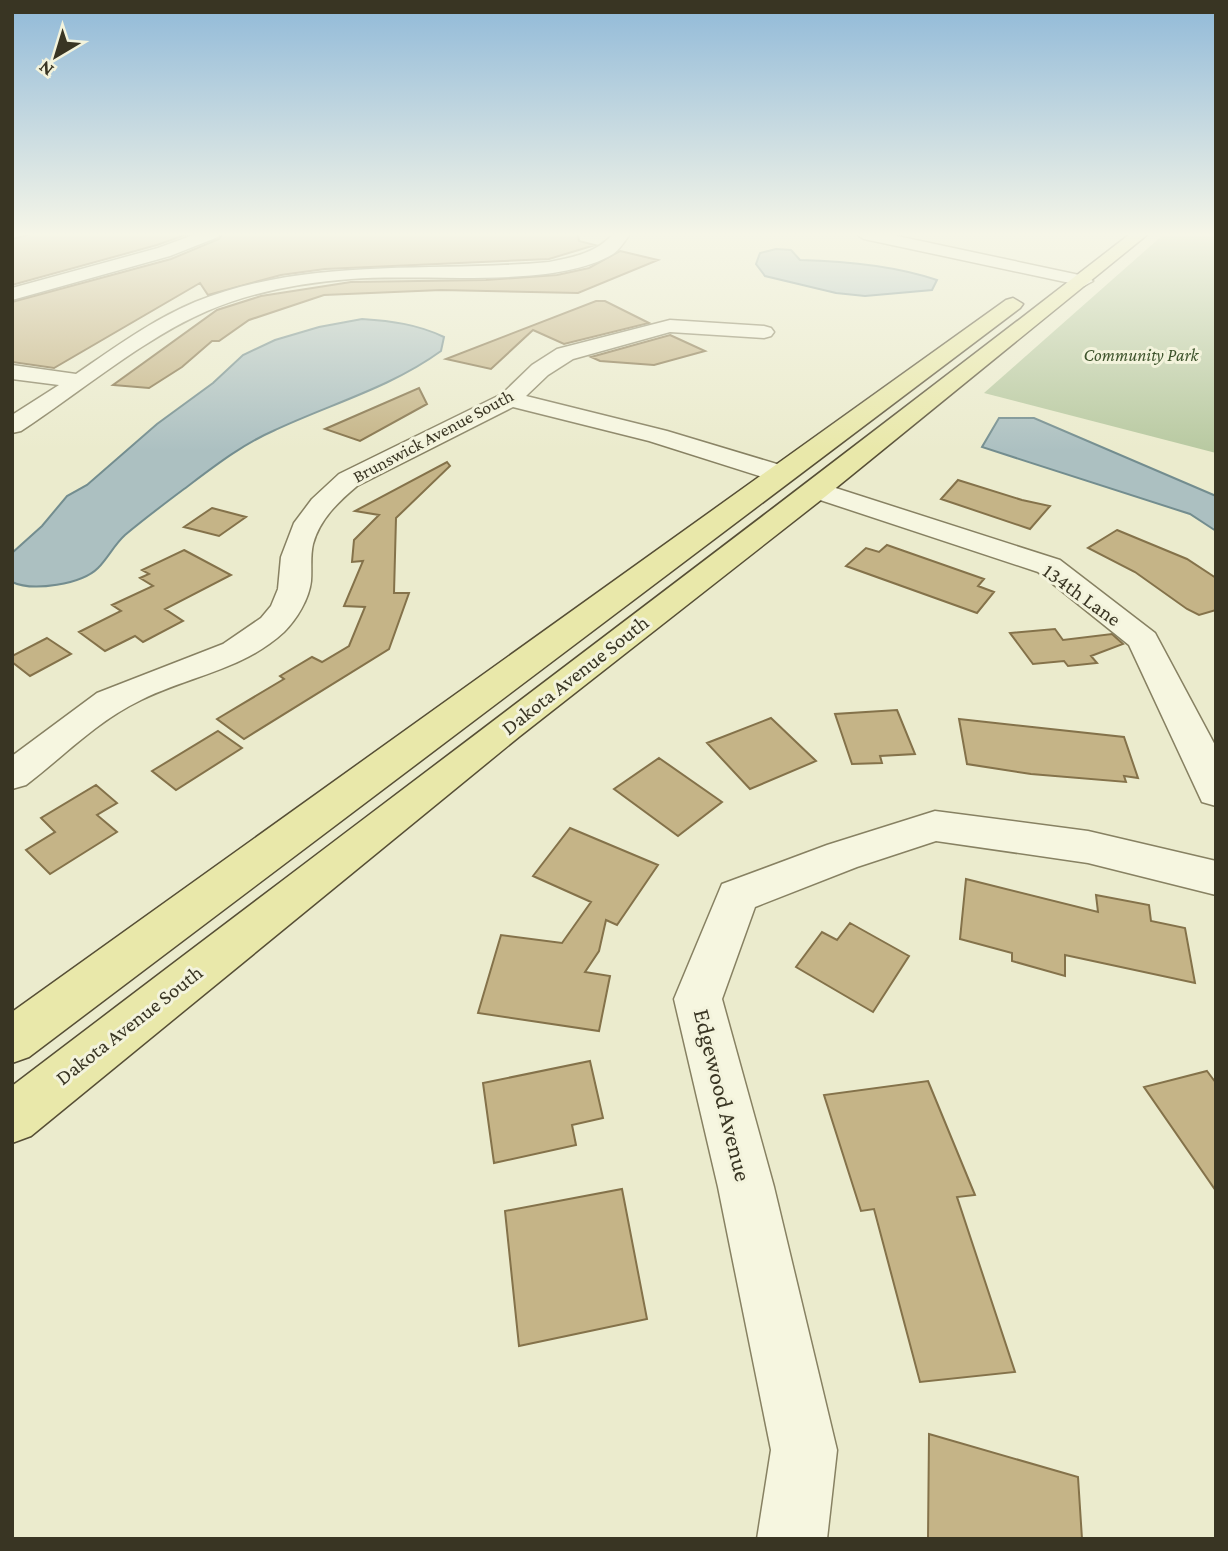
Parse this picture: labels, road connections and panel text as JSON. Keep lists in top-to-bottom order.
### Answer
{
  "streets": {
    "main road": ["Dakota Avenue South"],
    "street": ["Brunswick Avenue South", "134th Lane", "Edgewood Avenue"]
  },
  "crossings": [
    ["134th Lane", "Dakota Avenue South"]
  ],
  "parks": ["Community Park"],
  "north": "bottom left"
}
